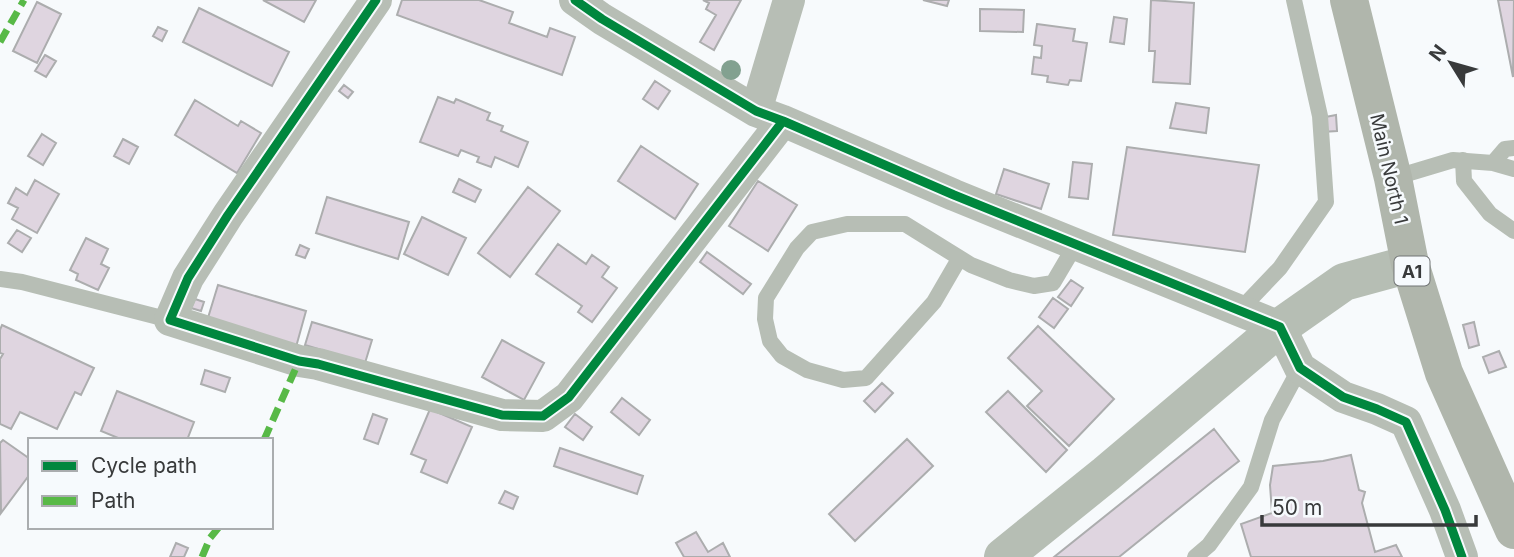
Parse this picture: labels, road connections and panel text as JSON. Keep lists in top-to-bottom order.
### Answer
{
  "streets": {
    "main road": ["Main North 1", "A1"]
  },
  "legend": ["Cycle path", "Path"],
  "scale_bar": "50 m",
  "north": "top left"
}
